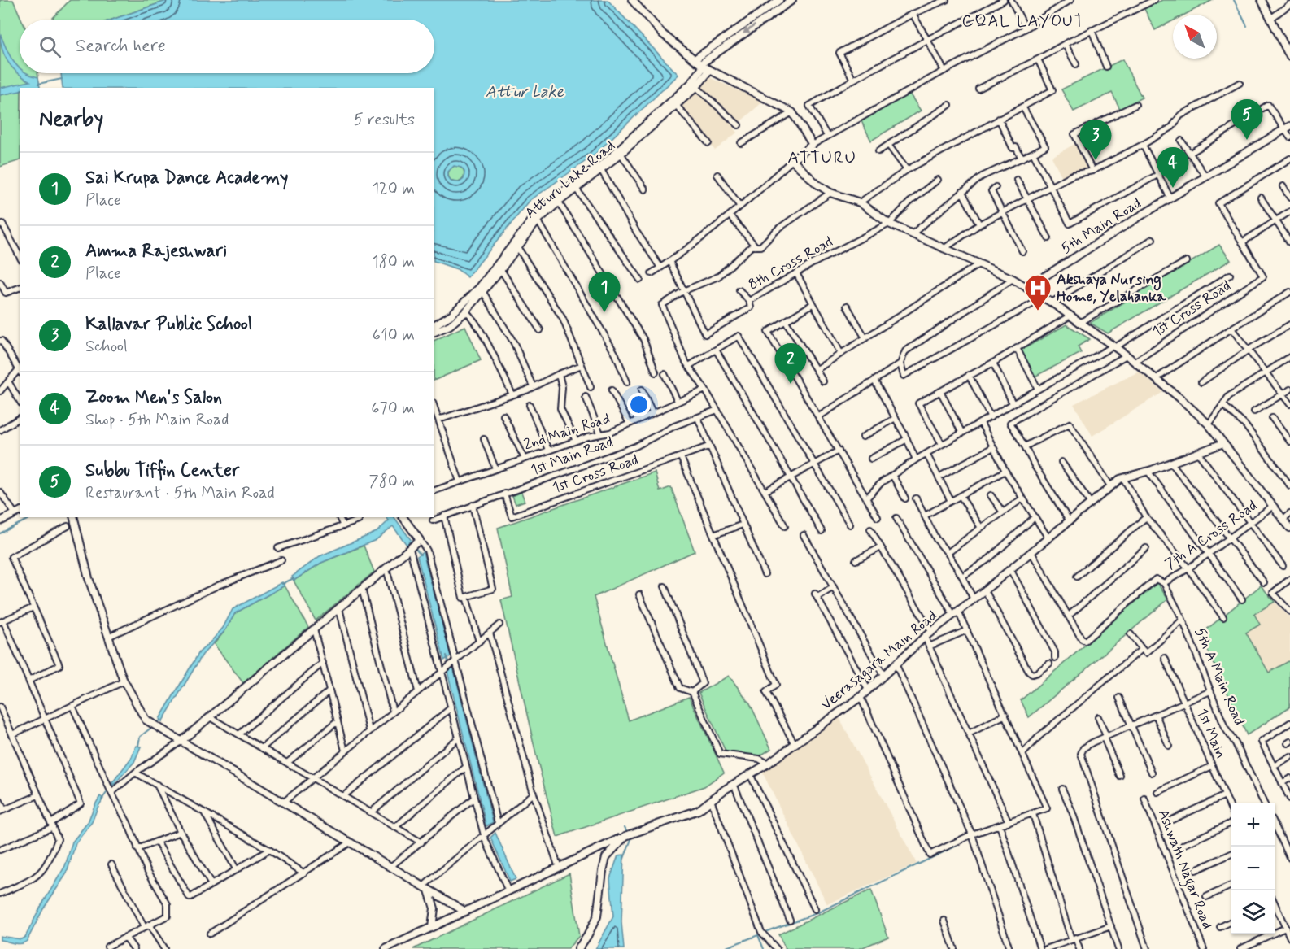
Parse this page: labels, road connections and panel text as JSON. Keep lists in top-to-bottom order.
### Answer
{
  "streets": {
    "street": [
      "Atturu Lake Road",
      "5th Main Road",
      "8th Cross Road",
      "1st Cross Road",
      "2nd Main Road",
      "1st Main Road",
      "7th A Cross Road",
      "Veerasagara Main Road",
      "5th A Main Road",
      "1st Main",
      "Ashwath Nagar Road"
    ]
  },
  "crossings": [
    ["1st Cross Road", "1st Main Road"],
    ["7th A Cross Road", "5th A Main Road"]
  ],
  "districts": ["CQAL LAYOUT", "ATTURU"],
  "water": ["Attur Lake"],
  "places": {
    "hospital": ["Akshaya Nursing Home, Yelahanka"]
  },
  "north": "top left",
  "page": {
    "search": "Search here",
    "heading": ["Nearby", "5 results"],
    "pins": [
      "5",
      "3",
      "4",
      "1",
      "2"
    ],
    "list": [
      {
        "mark": "1",
        "name": "Sai Krupa Dance Academy",
        "note": "Place",
        "value": "120 m"
      },
      {
        "mark": "2",
        "name": "Amma Rajeshwari",
        "note": "Place",
        "value": "180 m"
      },
      {
        "mark": "3",
        "name": "Kallavar Public School",
        "note": "School",
        "value": "610 m"
      },
      {
        "mark": "4",
        "name": "Zoom Men's Salon",
        "note": "Shop · 5th Main Road",
        "value": "670 m"
      },
      {
        "mark": "5",
        "name": "Subbu Tiffin Center",
        "note": "Restaurant · 5th Main Road",
        "value": "780 m"
      }
    ],
    "map_buttons": ["+", "−"]
  }
}
